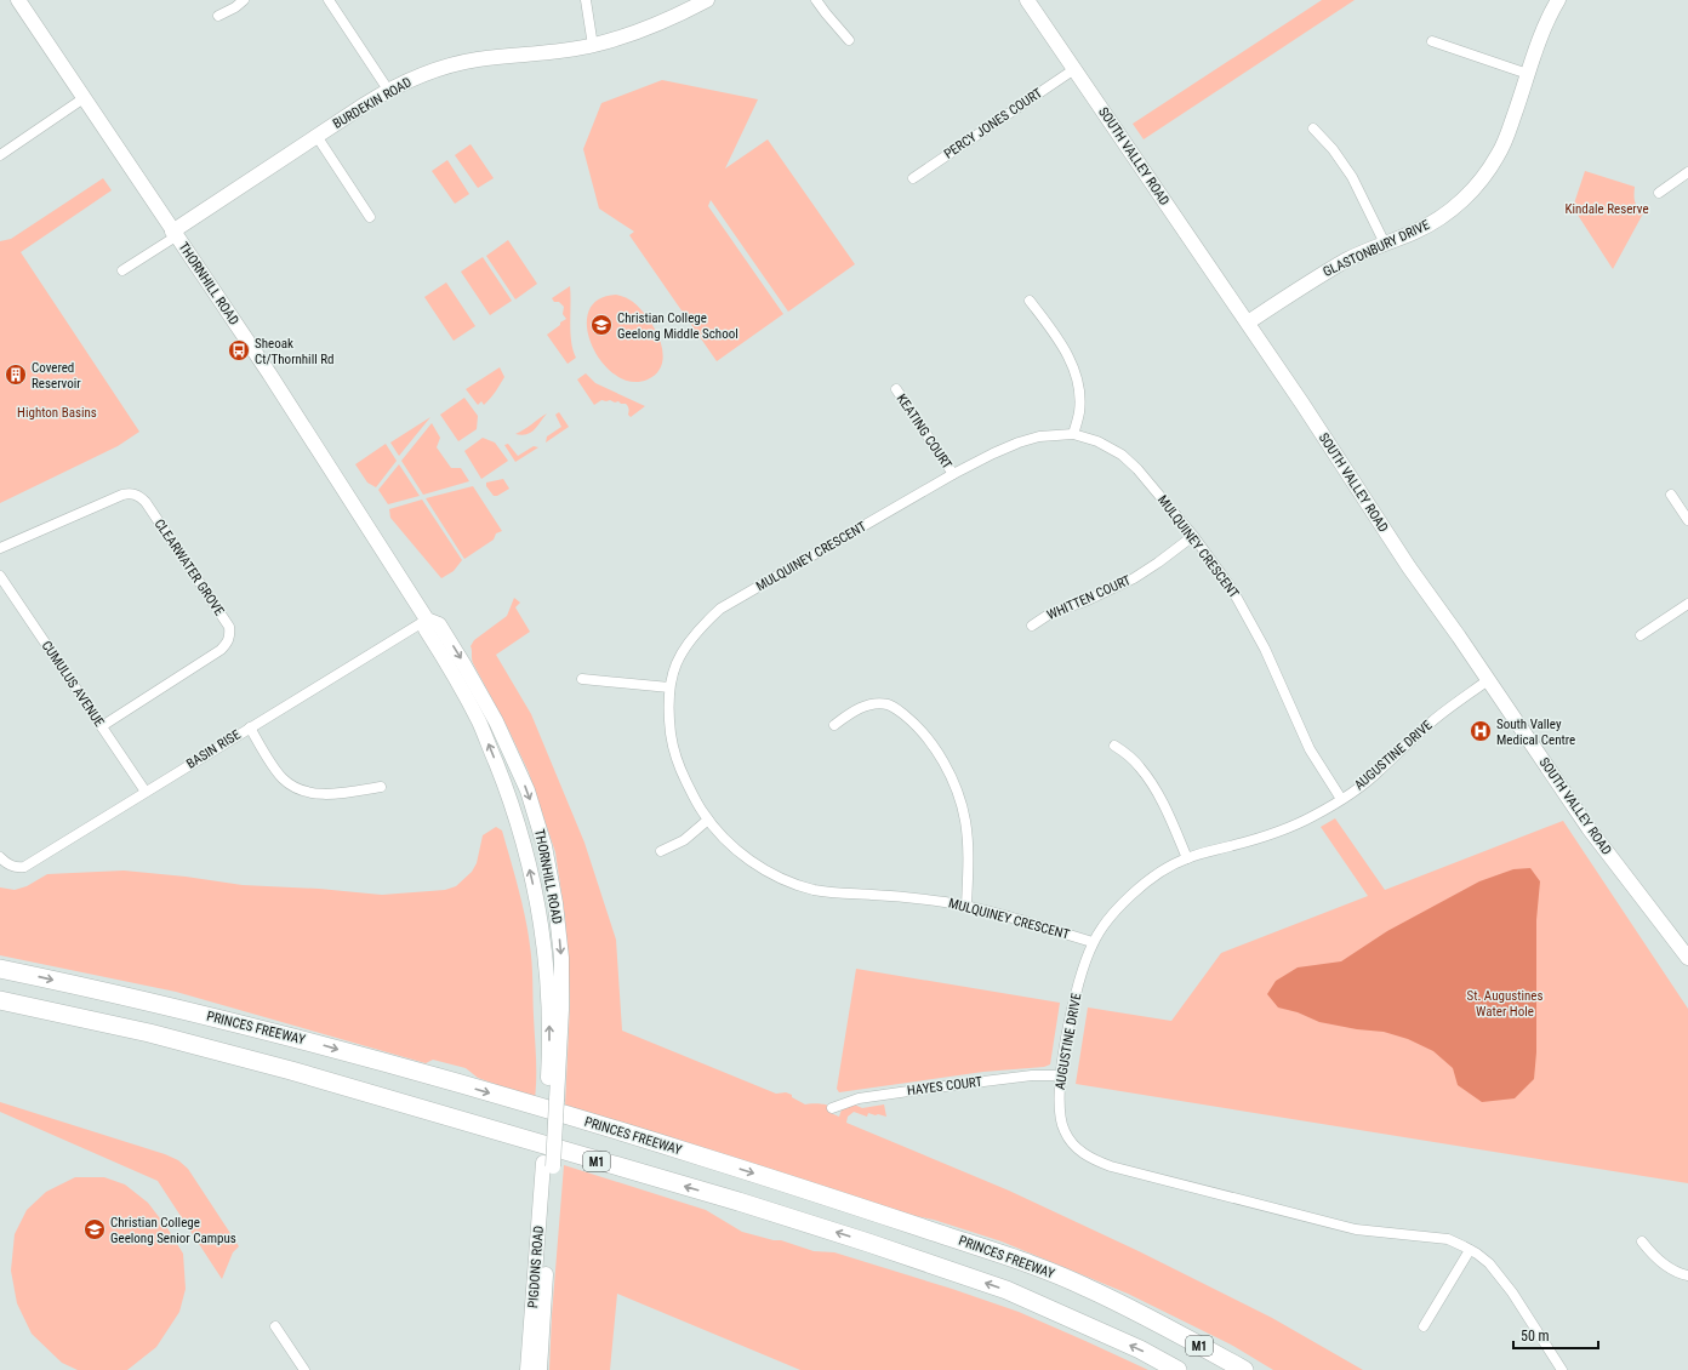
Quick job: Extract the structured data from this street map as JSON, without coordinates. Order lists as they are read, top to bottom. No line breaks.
{"streets":{"highway":["PRINCES FREEWAY","M1"],"street":["BURDEKIN ROAD","PERCY JONES COURT","SOUTH VALLEY ROAD","GLASTONBURY DRIVE","THORNHILL ROAD","KEATING COURT","MULQUINEY CRESCENT","CLEARWATER GROVE","WHITTEN COURT","CUMULUS AVENUE","BASIN RISE","AUGUSTINE DRIVE","HAYES COURT","PIGDONS ROAD"]},"crossings":[["BURDEKIN ROAD","THORNHILL ROAD"],["PERCY JONES COURT","SOUTH VALLEY ROAD"],["SOUTH VALLEY ROAD","GLASTONBURY DRIVE"],["SOUTH VALLEY ROAD","AUGUSTINE DRIVE"],["THORNHILL ROAD","BASIN RISE"],["THORNHILL ROAD","PIGDONS ROAD"],["KEATING COURT","MULQUINEY CRESCENT"],["MULQUINEY CRESCENT","WHITTEN COURT"],["MULQUINEY CRESCENT","AUGUSTINE DRIVE"],["CLEARWATER GROVE","CUMULUS AVENUE"],["CUMULUS AVENUE","BASIN RISE"],["AUGUSTINE DRIVE","HAYES COURT"]],"parks":["Kindale Reserve","Highton Basins","St. Augustines Water Hole"],"places":{"school or university":["Christian College Geelong Middle School","Christian College Geelong Senior Campus"],"bus stop":["Sheoak Ct/Thornhill Rd"],"building":["Covered Reservoir"],"hospital":["South Valley Medical Centre"]},"scale_bar":"50 m"}
